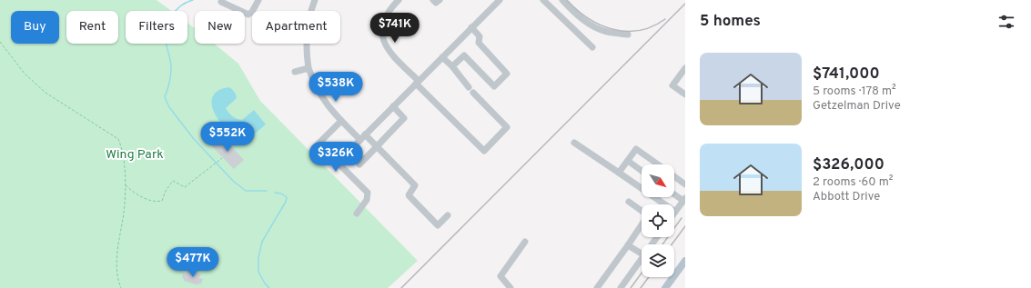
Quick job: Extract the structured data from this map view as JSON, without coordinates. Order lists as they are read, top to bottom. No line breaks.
{"parks":["Wing Park"],"north":"bottom right","page":{"heading":"5 homes","chip":["Buy","Rent","Filters","New","Apartment"],"price":["$741K","$538K","$552K","$326K","$477K"],"list":[{"name":"$741,000","note":"5 rooms · 178 m² · Getzelman Drive"},{"name":"$326,000","note":"2 rooms · 60 m² · Abbott Drive"}]}}
